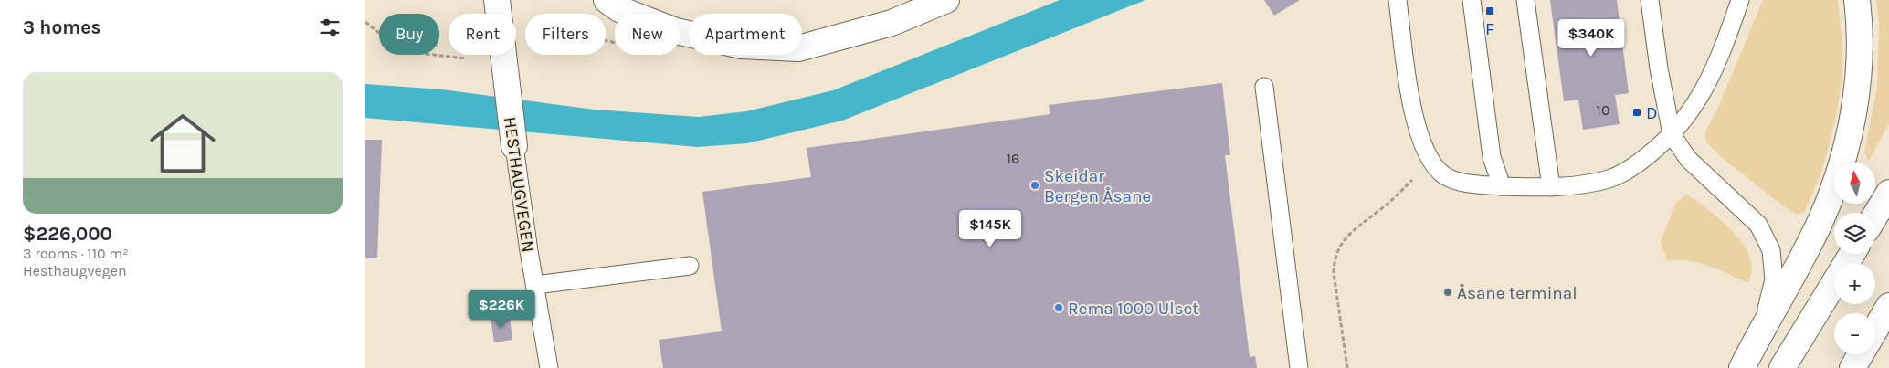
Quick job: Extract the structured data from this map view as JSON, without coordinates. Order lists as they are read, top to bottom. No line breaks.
{"streets":{"main road":["HESTHAUGVEGEN"]},"places":{"transit":["F","D"],"other":["Skeidar Bergen Åsane","Åsane terminal","Rema 1000 Ulset"]},"house_numbers":["10","16"],"north":"top","page":{"heading":"3 homes","chip":["Buy","Rent","Filters","New","Apartment"],"price":["$340K","$145K","$226K"],"list":[{"name":"$226,000","note":"3 rooms · 110 m² · Hesthaugvegen"}],"map_buttons":["+","−"]}}
